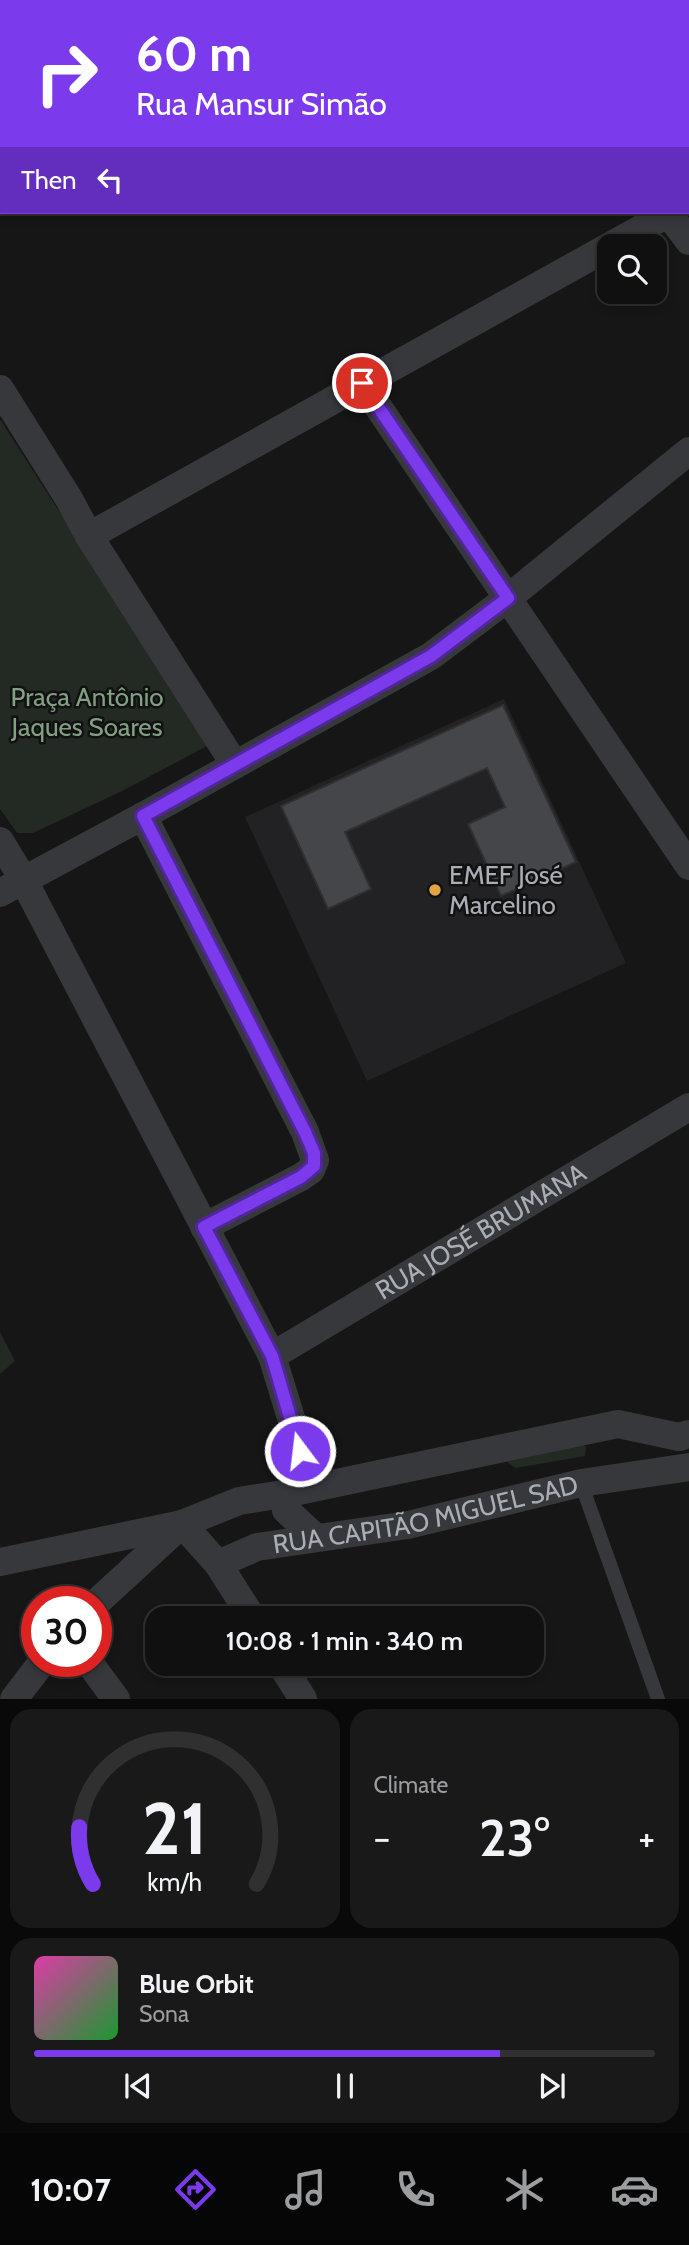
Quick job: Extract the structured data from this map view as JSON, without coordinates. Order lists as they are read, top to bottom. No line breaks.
{"streets":{"street":["RUA JOSÉ BRUMANA","RUA CAPITÃO MIGUEL SAD"]},"parks":["Praça Antônio Jaques Soares"],"places":["EMEF José Marcelino"],"page":{"turn":["60 m","Rua Mansur Simão"],"then":"Then","limit":"30","trip":"10:08 · 1 min · 340 m","tile":"Climate","heat":["−","23°","+"],"song":["Blue Orbit","Sona"],"tabs":"10:07","gauge":["21","km/h"]}}
